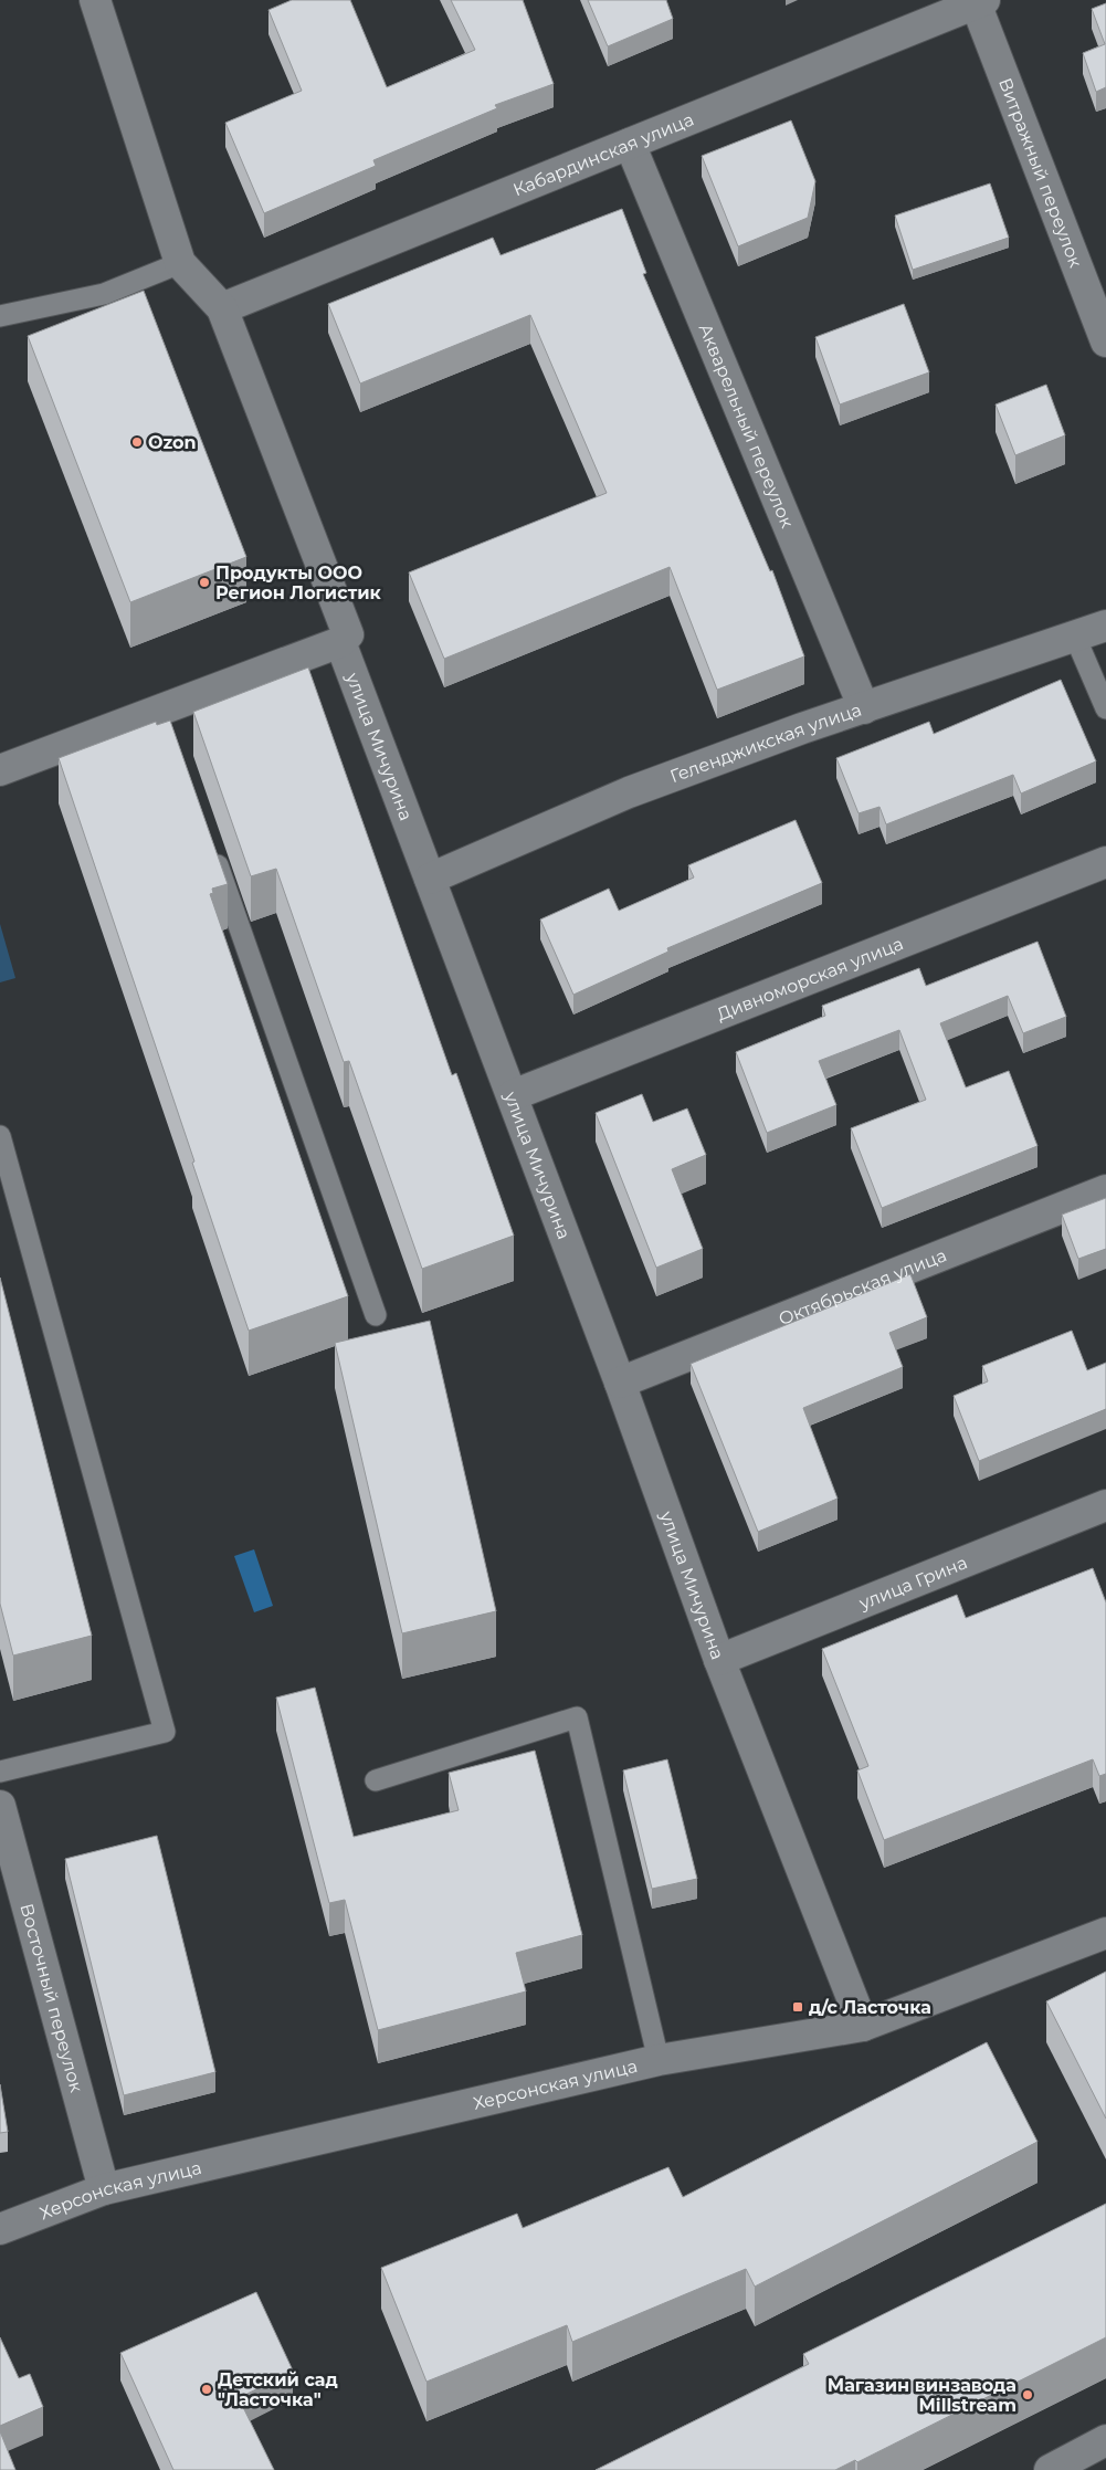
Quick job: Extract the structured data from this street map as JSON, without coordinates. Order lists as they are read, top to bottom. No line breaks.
{"streets":{"street":["Кабардинская улица","Витражный переулок","Акварельный переулок","Геленджикская улица","улица Мичурина","Дивноморская улица","Октябрьская улица","улица Грина","Восточный переулок","Херсонская улица"]},"crossings":[["Кабардинская улица","Витражный переулок"],["Кабардинская улица","Акварельный переулок"],["Кабардинская улица","улица Мичурина"],["Акварельный переулок","Геленджикская улица"],["Геленджикская улица","улица Мичурина"],["улица Мичурина","Дивноморская улица"],["улица Мичурина","Октябрьская улица"],["улица Мичурина","улица Грина"],["улица Мичурина","Херсонская улица"],["Восточный переулок","Херсонская улица"]],"places":{"other":["Ozon","Продукты ООО Регион Логистик","Детский сад \"Ласточка\"","Магазин винзавода Millstream"],"transit":["д/с Ласточка"]}}
